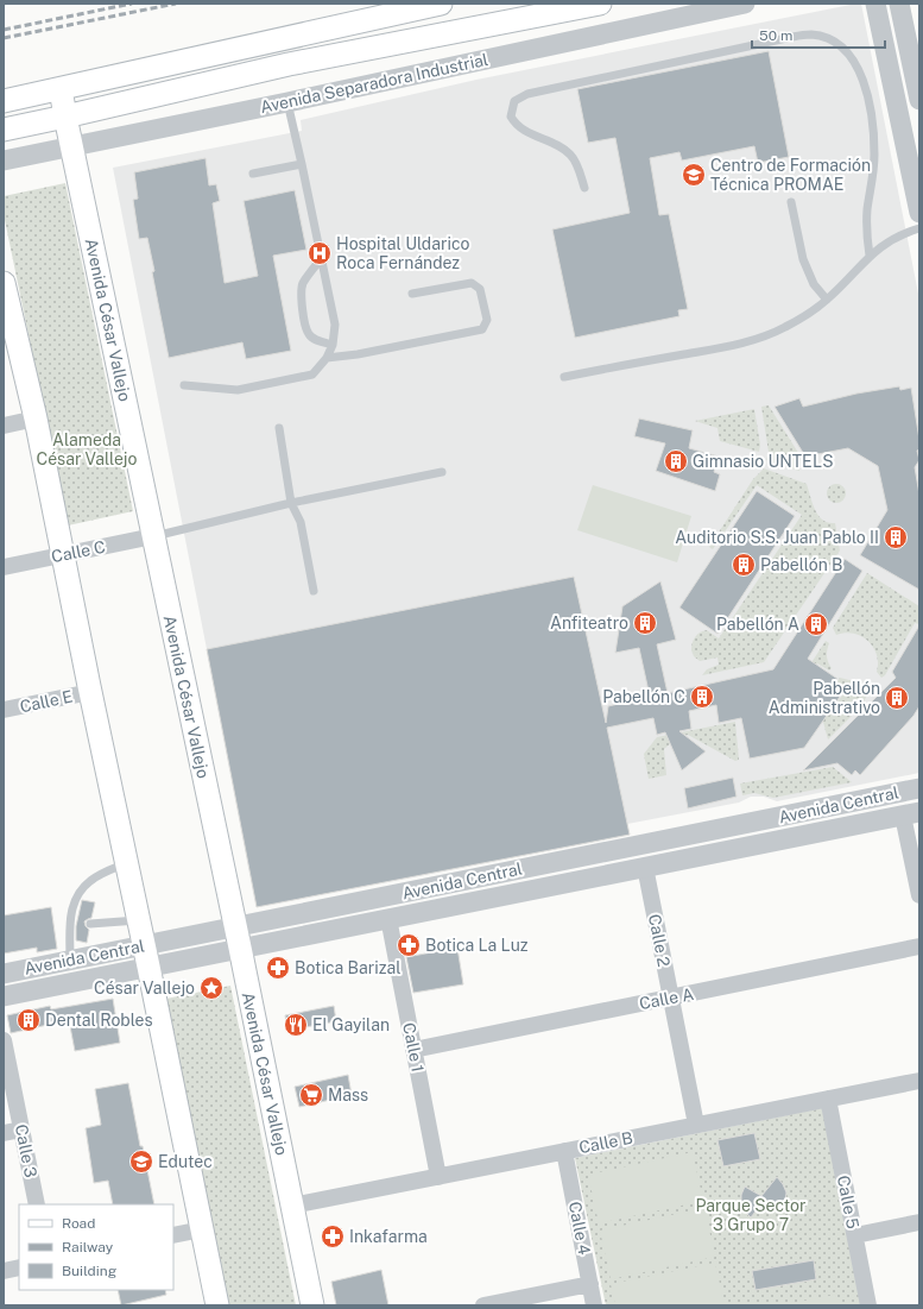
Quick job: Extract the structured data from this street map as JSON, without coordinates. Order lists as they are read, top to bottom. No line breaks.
{"streets":{"main road":["Avenida Separadora Industrial","Avenida César Vallejo"],"street":["Calle C","Calle E","Avenida Central","Calle 2","Calle A","Calle 1","Calle B","Calle 3","Calle 5","Calle 4"]},"crossings":[["Avenida Separadora Industrial","Avenida César Vallejo"],["Avenida César Vallejo","Calle C"],["Avenida César Vallejo","Avenida Central"],["Avenida César Vallejo","Calle B"],["Avenida Central","Calle 2"],["Avenida Central","Calle 1"],["Calle 2","Calle A"],["Calle 2","Calle B"],["Calle A","Calle 1"],["Calle 1","Calle B"],["Calle B","Calle 5"],["Calle B","Calle 4"]],"parks":["Alameda César Vallejo","Parque Sector 3 Grupo 7"],"places":{"school or university":["Centro de Formación Técnica PROMAE","Edutec"],"hospital":["Hospital Uldarico Roca Fernández"],"building":["Gimnasio UNTELS","Auditorio S.S. Juan Pablo II","Pabellón B","Anfiteatro","Pabellón A","Pabellón C","Pabellón Administrativo","Dental Robles"],"pharmacy":["Botica La Luz","Botica Barizal","Inkafarma"],"place":["César Vallejo"],"restaurant":["El Gayilan"],"supermarket":["Mass"]},"legend":["Road","Railway","Building"],"scale_bar":"50 m"}
